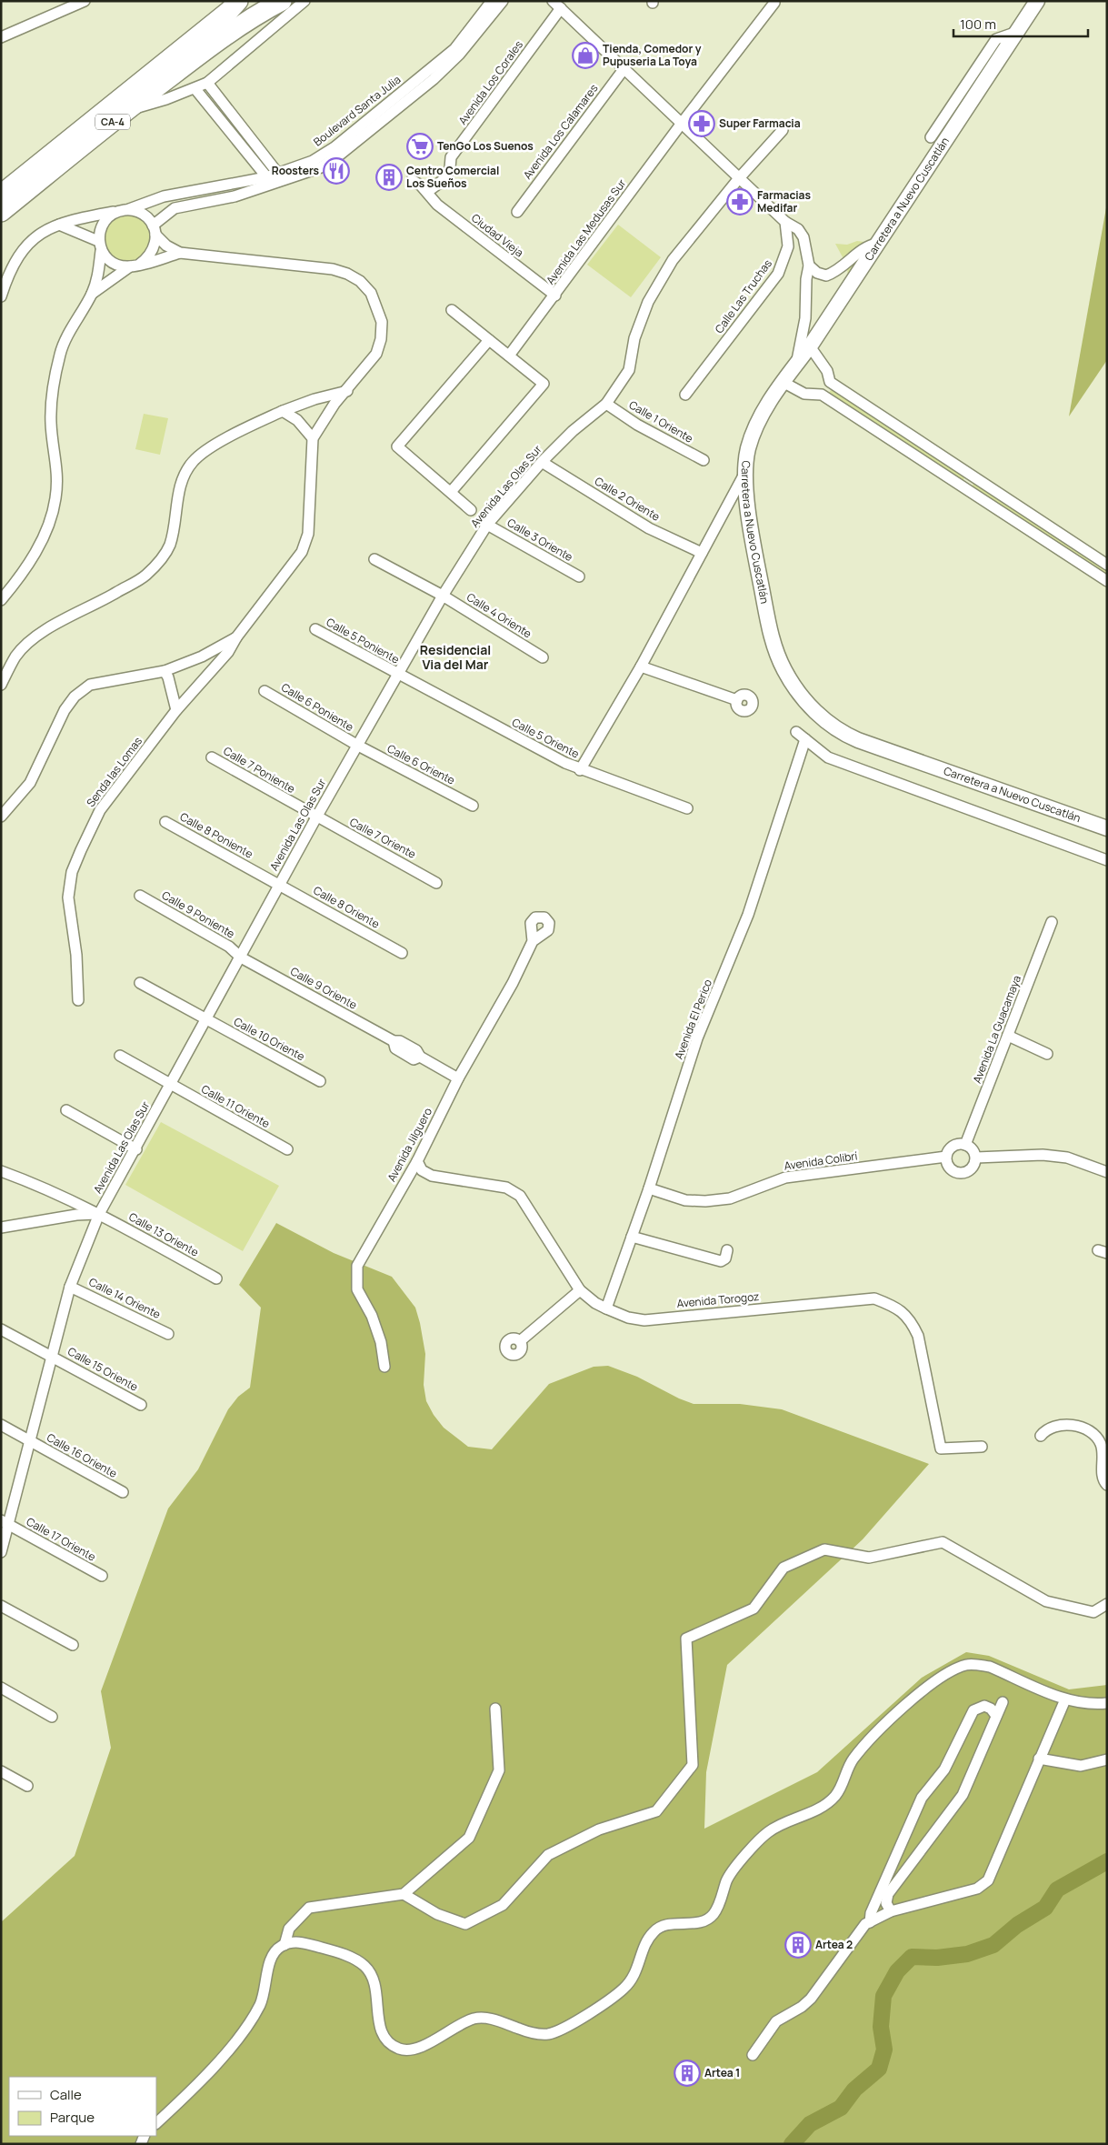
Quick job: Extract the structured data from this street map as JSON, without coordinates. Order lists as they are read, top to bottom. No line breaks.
{"streets":{"highway":["CA-4"],"street":["Avenida Los Corales","Boulevard Santa Julia","Avenida Los Calamares","Carretera a Nuevo Cuscatlán","Avenida Las Medusas Sur","Ciudad Vieja","Calle Las Truchas","Calle 1 Oriente","Avenida Las Olas Sur","Calle 2 Oriente","Calle 3 Oriente","Calle 4 Oriente","Calle 5 Poniente","Calle 6 Poniente","Calle 5 Oriente","Calle 6 Oriente","Calle 7 Poniente","Senda las Lomas","Calle 8 Poniente","Calle 7 Oriente","Calle 8 Oriente","Calle 9 Poniente","Calle 9 Oriente","Avenida El Perico","Avenida La Guacamaya","Calle 10 Oriente","Calle 11 Oriente","Avenida Jilguero","Avenida Colibrí","Calle 13 Oriente","Calle 14 Oriente","Avenida Torogoz","Calle 15 Oriente","Calle 16 Oriente","Calle 17 Oriente"]},"crossings":[["Avenida Los Corales","Ciudad Vieja"],["Avenida Las Medusas Sur","Ciudad Vieja"],["Calle 1 Oriente","Avenida Las Olas Sur"],["Avenida Las Olas Sur","Calle 2 Oriente"],["Avenida Las Olas Sur","Calle 3 Oriente"],["Avenida Las Olas Sur","Calle 4 Oriente"],["Avenida Las Olas Sur","Calle 5 Poniente"],["Avenida Las Olas Sur","Calle 6 Poniente"],["Avenida Las Olas Sur","Calle 5 Oriente"],["Avenida Las Olas Sur","Calle 6 Oriente"],["Avenida Las Olas Sur","Calle 7 Poniente"],["Avenida Las Olas Sur","Calle 8 Poniente"],["Avenida Las Olas Sur","Calle 7 Oriente"],["Avenida Las Olas Sur","Calle 8 Oriente"],["Avenida Las Olas Sur","Calle 9 Poniente"],["Avenida Las Olas Sur","Calle 9 Oriente"],["Avenida Las Olas Sur","Calle 10 Oriente"],["Avenida Las Olas Sur","Calle 11 Oriente"],["Avenida Las Olas Sur","Calle 13 Oriente"],["Avenida Las Olas Sur","Calle 14 Oriente"],["Avenida Las Olas Sur","Calle 15 Oriente"],["Avenida Las Olas Sur","Calle 16 Oriente"],["Avenida Las Olas Sur","Calle 17 Oriente"],["Calle 5 Poniente","Calle 5 Oriente"],["Calle 6 Poniente","Calle 6 Oriente"],["Calle 7 Poniente","Calle 7 Oriente"],["Calle 8 Poniente","Calle 8 Oriente"],["Calle 9 Poniente","Calle 9 Oriente"],["Calle 9 Oriente","Avenida Jilguero"],["Avenida El Perico","Avenida Colibrí"],["Avenida El Perico","Avenida Torogoz"],["Avenida La Guacamaya","Avenida Colibrí"],["Avenida Jilguero","Avenida Torogoz"]],"districts":["Residencial Via del Mar"],"places":{"shop":["Tienda, Comedor y Pupuseria La Toya"],"pharmacy":["Super Farmacia","Farmacias Medifar"],"supermarket":["TenGo Los Suenos"],"restaurant":["Roosters"],"building":["Centro Comercial Los Sueños","Artea 2","Artea 1"]},"legend":["Calle","Parque"],"scale_bar":"100 m"}
